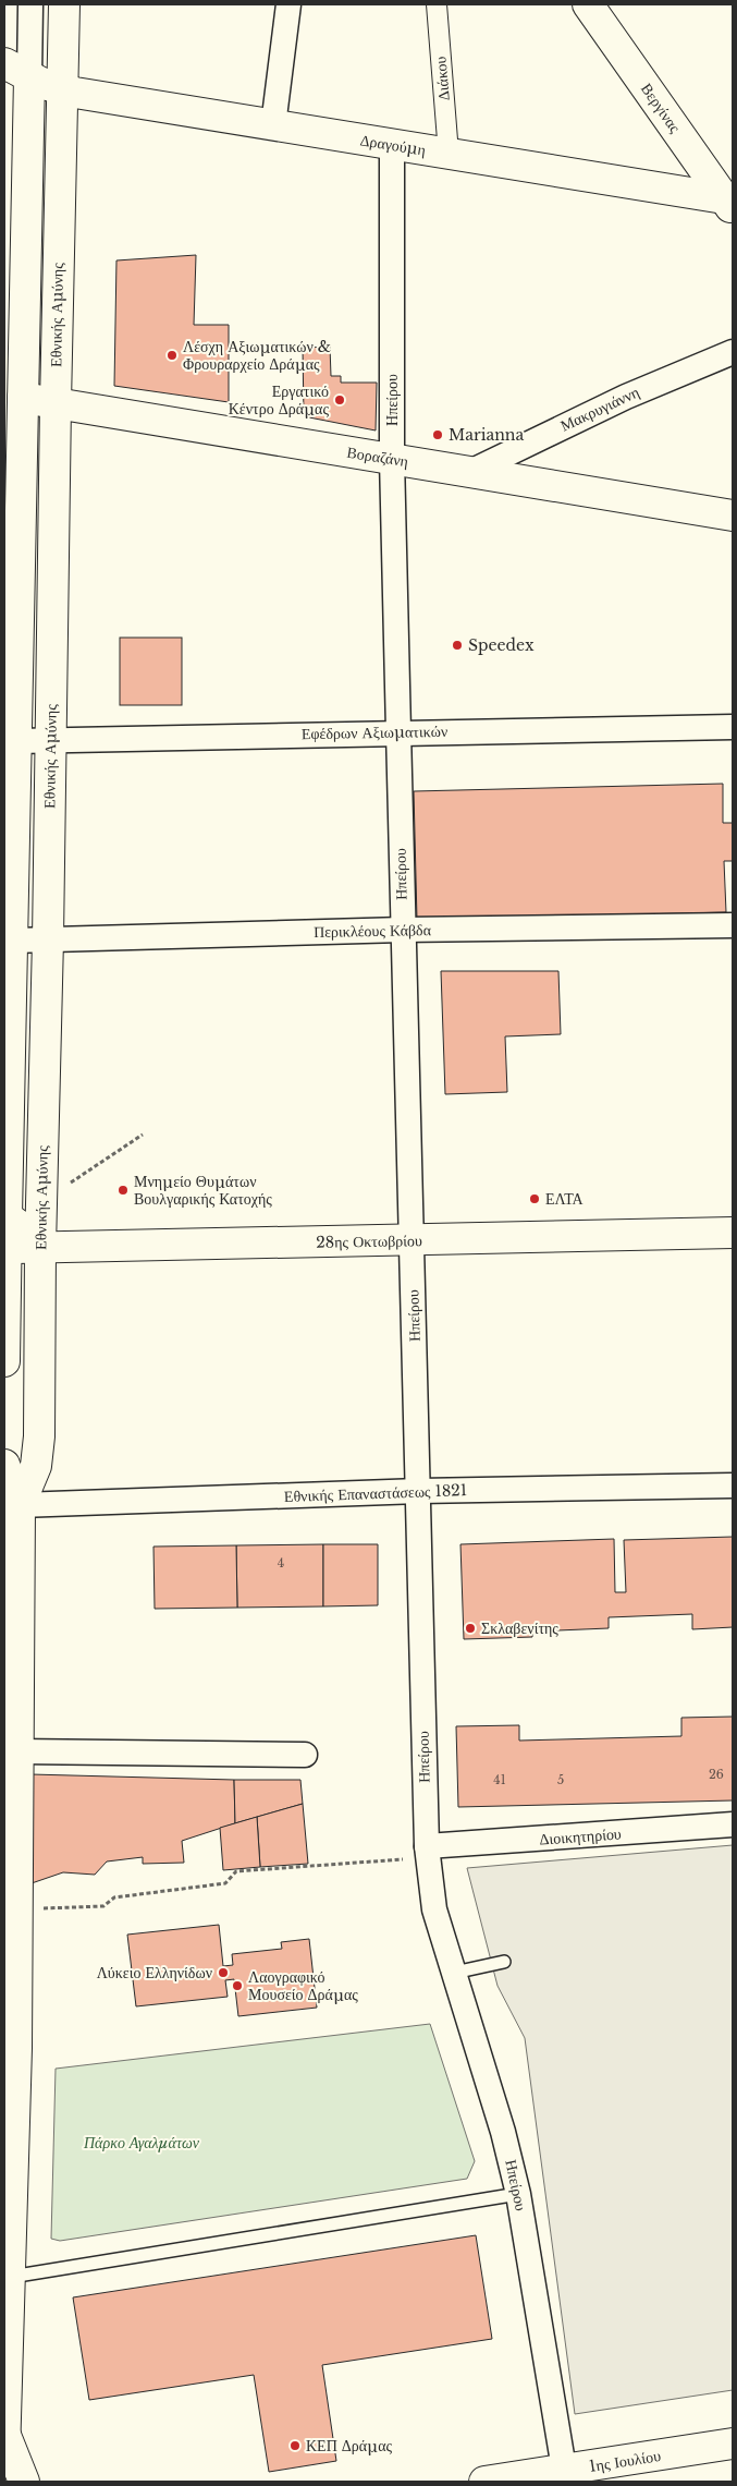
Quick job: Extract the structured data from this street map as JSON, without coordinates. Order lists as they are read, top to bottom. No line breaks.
{"streets":{"main road":["Βεργίνας","Δραγούμη","Εθνικής Αμύνης","Βοραζάνη","28ης Οκτωβρίου","1ης Ιουλίου"],"street":["Διάκου","Ηπείρου","Μακρυγιάννη","Εφέδρων Αξιωματικών","Περικλέους Κάβδα","Εθνικής Επαναστάσεως 1821","Διοικητηρίου"]},"crossings":[["Διάκου","Δραγούμη"],["Βεργίνας","Δραγούμη"],["Δραγούμη","Εθνικής Αμύνης"],["Δραγούμη","Ηπείρου"],["Εθνικής Αμύνης","Βοραζάνη"],["Εθνικής Αμύνης","Εφέδρων Αξιωματικών"],["Εθνικής Αμύνης","Περικλέους Κάβδα"],["Εθνικής Αμύνης","28ης Οκτωβρίου"],["Εθνικής Αμύνης","Εθνικής Επαναστάσεως 1821"],["Ηπείρου","Βοραζάνη"],["Ηπείρου","Εφέδρων Αξιωματικών"],["Ηπείρου","Περικλέους Κάβδα"],["Ηπείρου","28ης Οκτωβρίου"],["Ηπείρου","Εθνικής Επαναστάσεως 1821"],["Ηπείρου","Διοικητηρίου"],["Ηπείρου","1ης Ιουλίου"],["Μακρυγιάννη","Βοραζάνη"]],"parks":["Πάρκο Αγαλμάτων"],"places":["Λέσχη Αξιωματικών & Φρουραρχείο Δράμας","Εργατικό Κέντρο Δράμας","Marianna","Speedex","Μνημείο Θυμάτων Βουλγαρικής Κατοχής","ΕΛΤΑ","Σκλαβενίτης","Λύκειο Ελληνίδων","Λαογραφικό Μουσείο Δράμας","ΚΕΠ Δράμας"],"house_numbers":["4","26","41","5"]}
